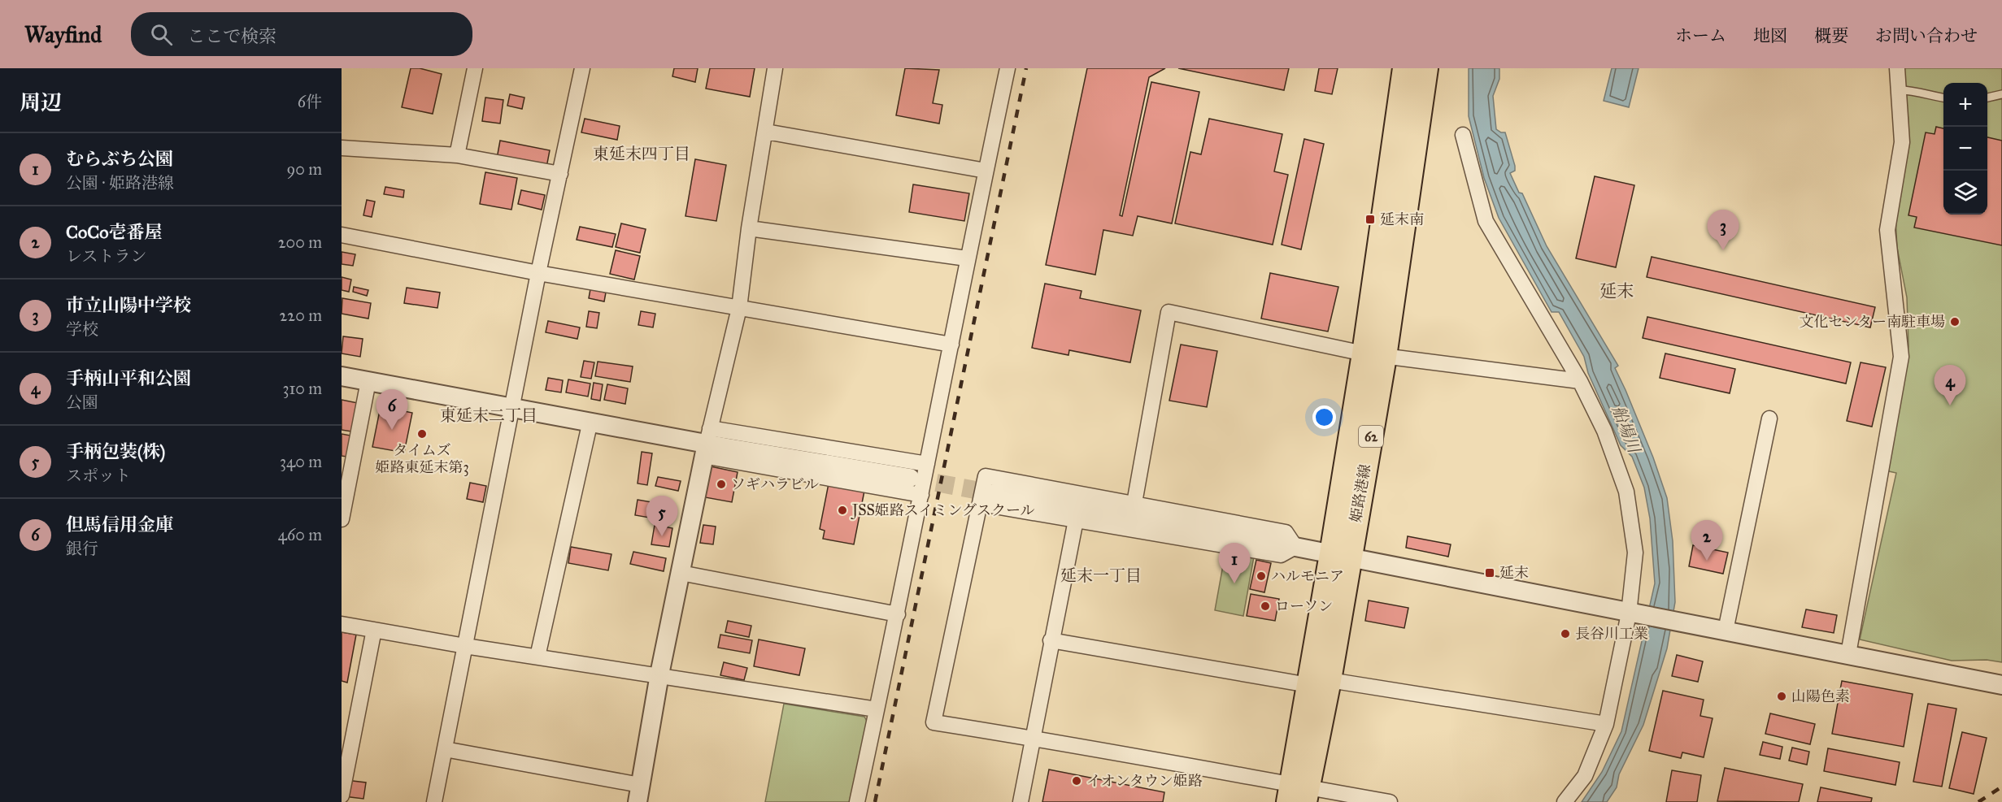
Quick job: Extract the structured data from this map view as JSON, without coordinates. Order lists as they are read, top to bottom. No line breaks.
{"streets":{"main road":["62","姫路港線"]},"districts":["東延末四丁目","延末","東延末二丁目","延末一丁目"],"water":["船場川"],"places":{"transit":["延末南","延末"],"other":["文化センター南駐車場","タイムズ 姫路東延末第3","ソギハラビル","JSS姫路スイミングスクール","ハルモニア","ローソン","長谷川工業","山陽色素","イオンタウン姫路"]},"page":{"header":"Wayfind","search":"ここで検索","nav":["ホーム","地図","概要","お問い合わせ"],"heading":["周辺","6件"],"map_buttons":["+","−"],"list":[{"mark":"1","name":"むらぶち公園","note":"公園 · 姫路港線","value":"90 m"},{"mark":"2","name":"CoCo壱番屋","note":"レストラン","value":"200 m"},{"mark":"3","name":"市立山陽中学校","note":"学校","value":"220 m"},{"mark":"4","name":"手柄山平和公園","note":"公園","value":"310 m"},{"mark":"5","name":"手柄包装(株)","note":"スポット","value":"340 m"},{"mark":"6","name":"但馬信用金庫","note":"銀行","value":"460 m"}],"pins":["3","4","6","5","2","1"]}}
